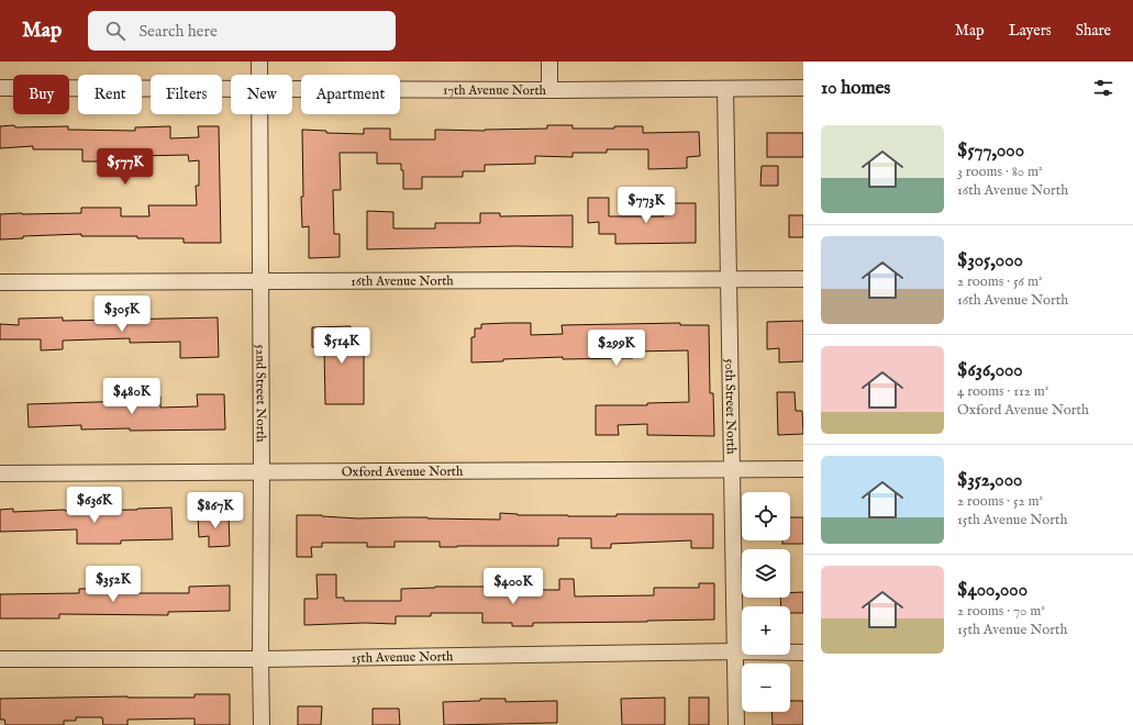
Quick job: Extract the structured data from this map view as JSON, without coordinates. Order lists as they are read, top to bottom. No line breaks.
{"streets":{"street":["17th Avenue North","16th Avenue North","52nd Street North","50th Street North","Oxford Avenue North","15th Avenue North"]},"crossings":[["17th Avenue North","50th Street North"],["16th Avenue North","52nd Street North"],["16th Avenue North","50th Street North"],["52nd Street North","Oxford Avenue North"],["52nd Street North","15th Avenue North"],["50th Street North","Oxford Avenue North"],["50th Street North","15th Avenue North"]],"page":{"header":"Map","search":"Search here","nav":["Map","Layers","Share"],"heading":"10 homes","chip":["Buy","Rent","Filters","New","Apartment"],"list":[{"name":"$577,000","note":"3 rooms · 80 m² · 16th Avenue North"},{"name":"$305,000","note":"2 rooms · 56 m² · 16th Avenue North"},{"name":"$636,000","note":"4 rooms · 112 m² · Oxford Avenue North"},{"name":"$352,000","note":"2 rooms · 52 m² · 15th Avenue North"},{"name":"$400,000","note":"2 rooms · 70 m² · 15th Avenue North"}],"price":["$577K","$773K","$305K","$514K","$299K","$480K","$636K","$867K","$352K","$400K"],"map_buttons":["+","−"]}}
